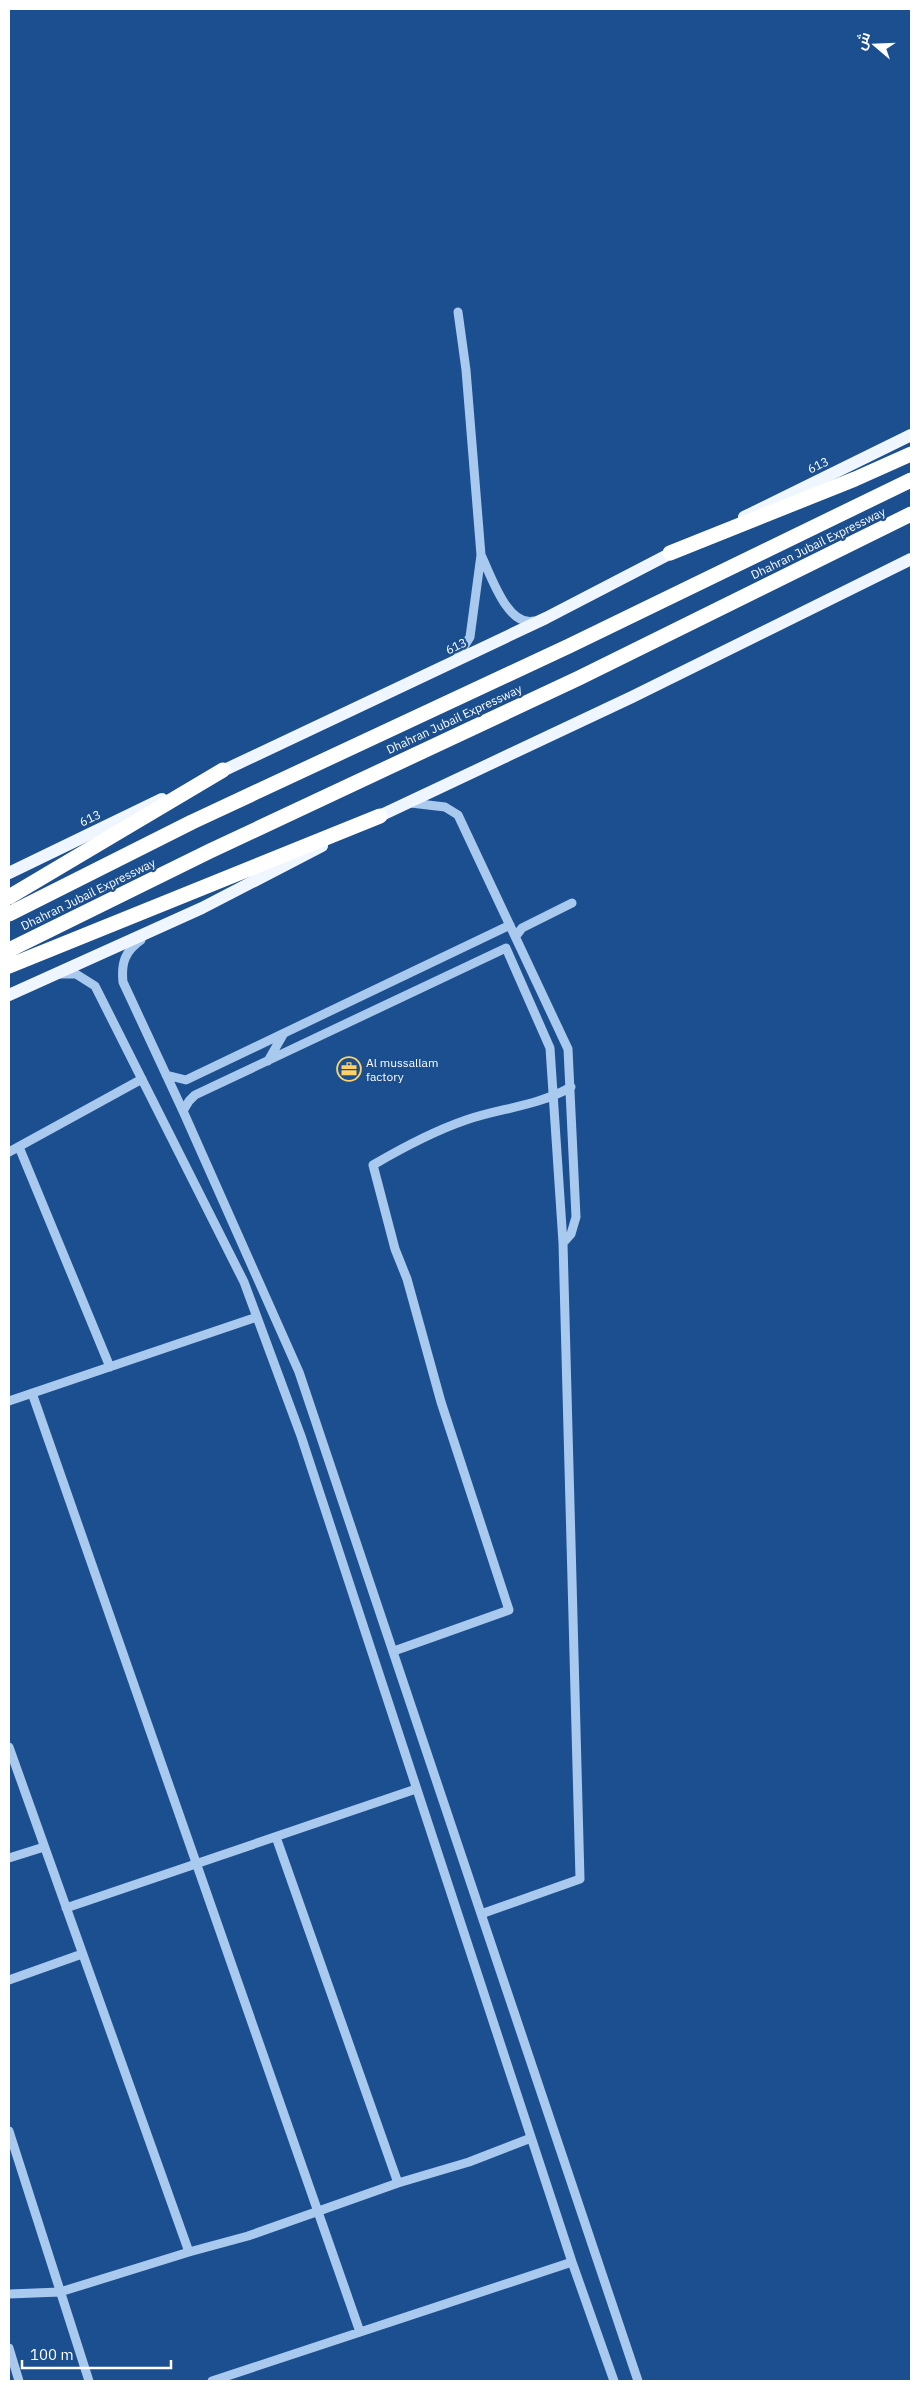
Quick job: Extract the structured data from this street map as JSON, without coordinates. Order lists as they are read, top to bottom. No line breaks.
{"streets":{"highway":["Dhahran Jubail Expressway"],"main road":["613"]},"places":{"office":["Al mussallam factory"]},"scale_bar":"100 m","north":"left"}
